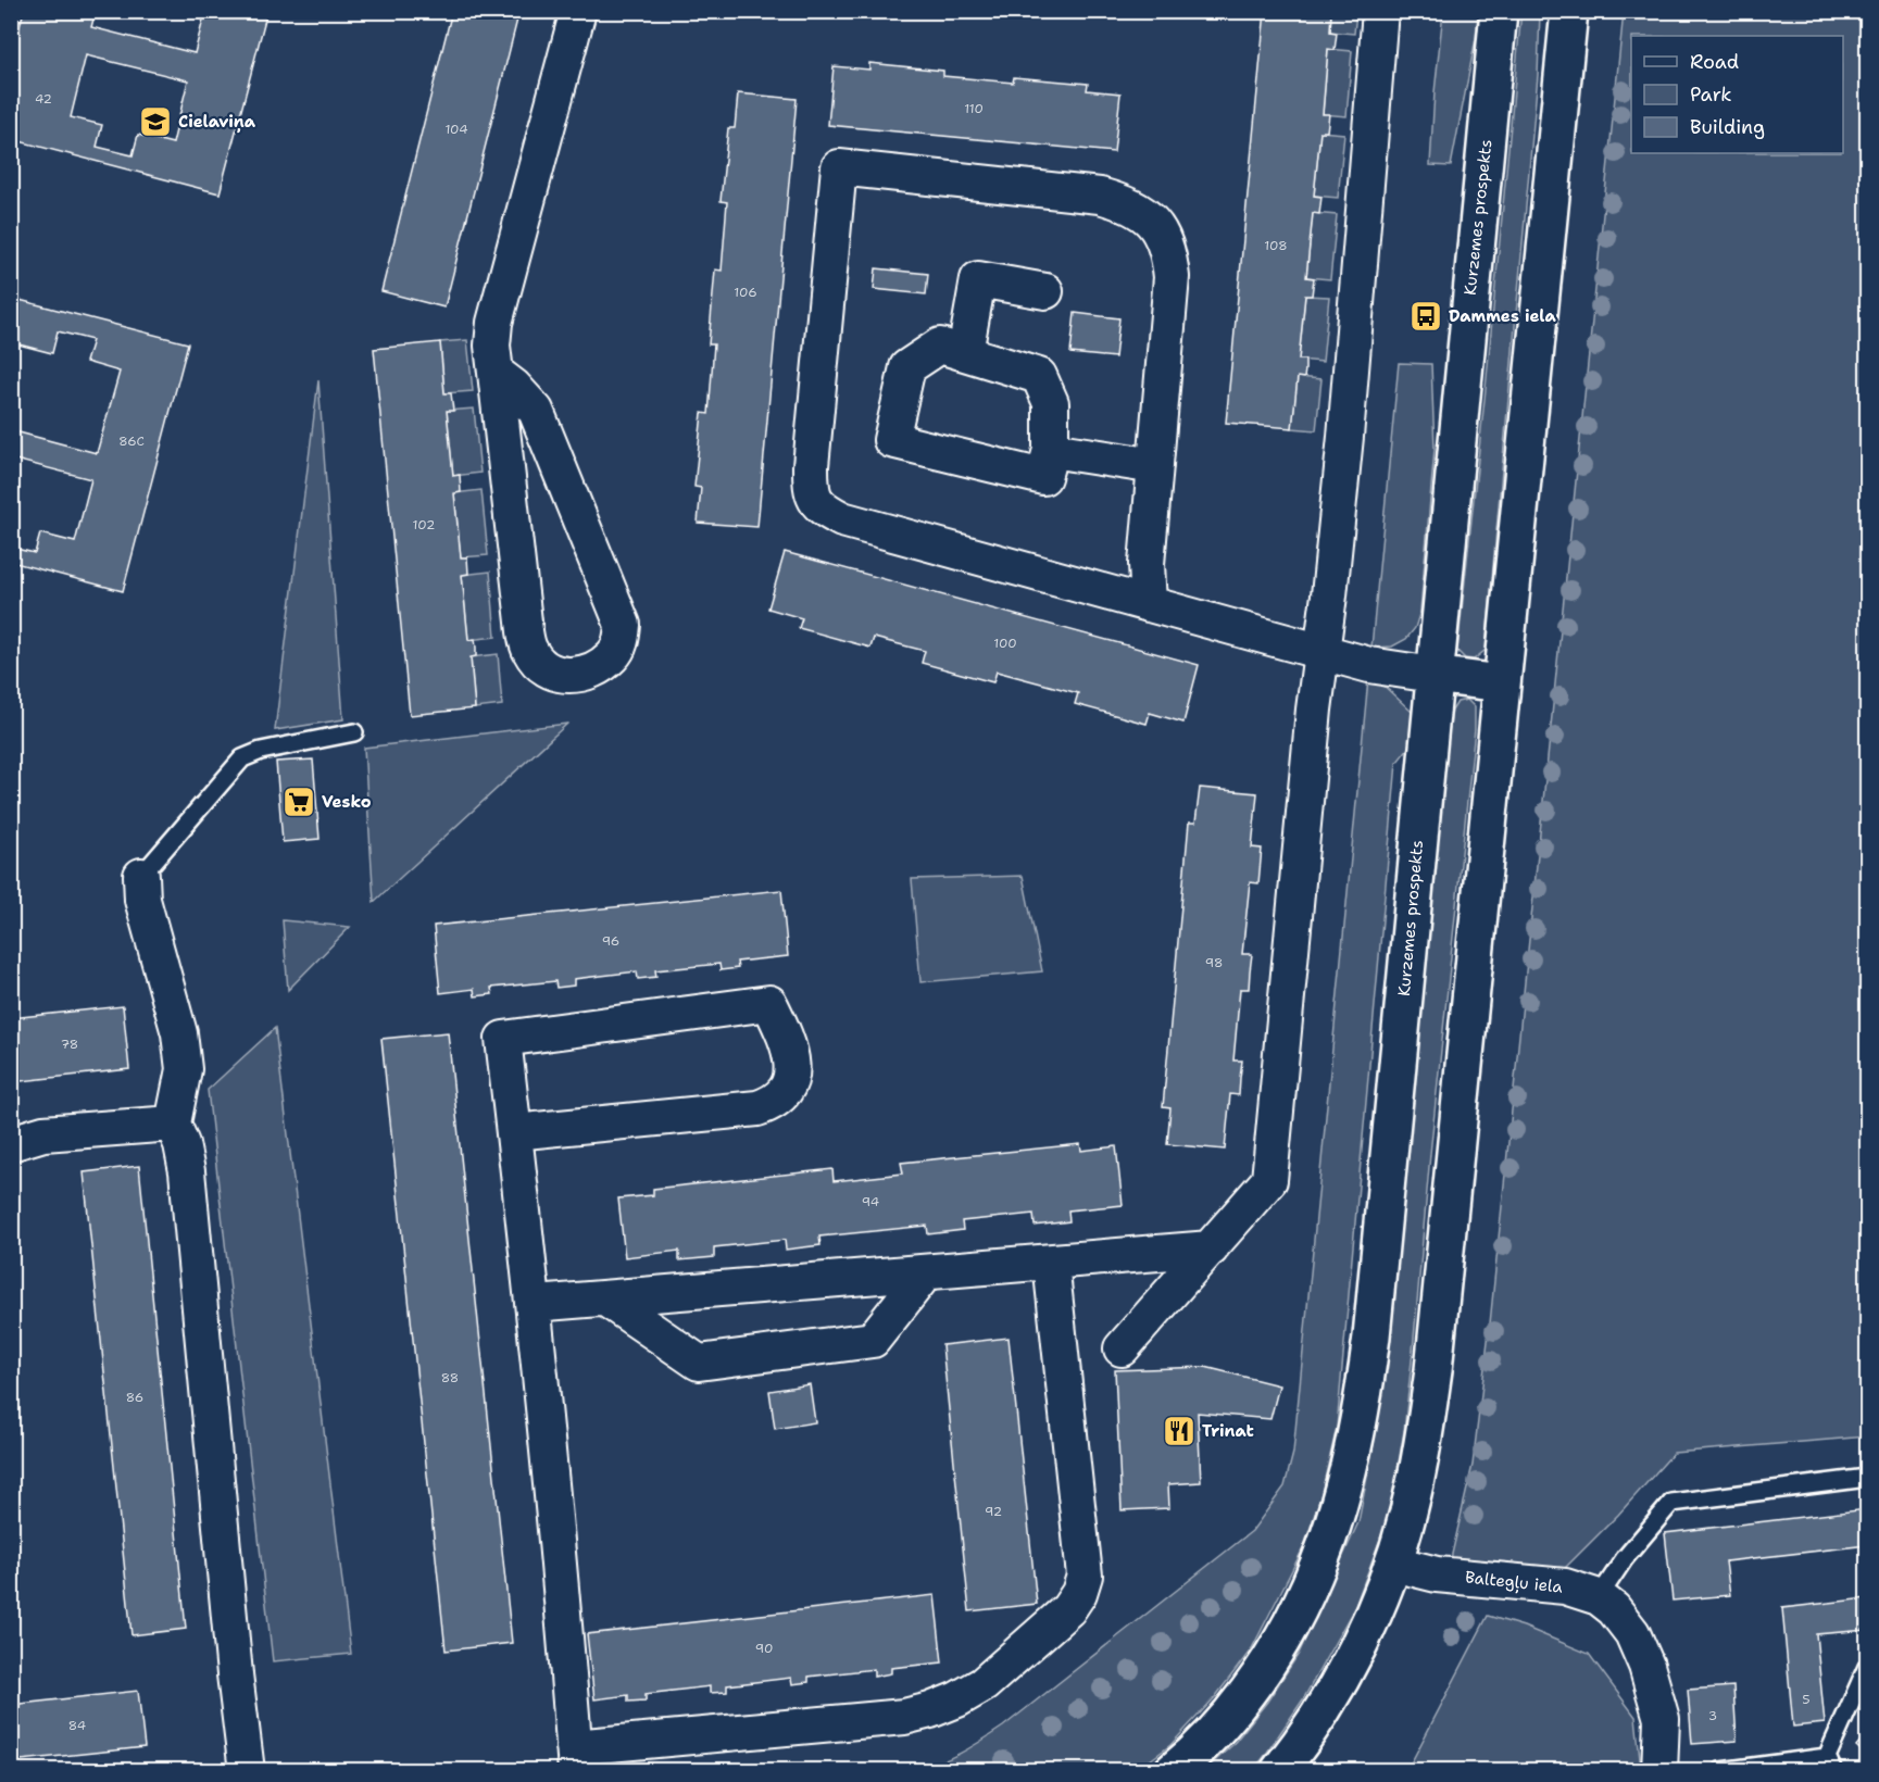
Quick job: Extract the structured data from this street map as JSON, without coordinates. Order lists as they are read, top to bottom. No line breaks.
{"streets":{"main road":["Kurzemes prospekts"],"street":["Baltegļu iela"]},"places":{"school or university":["Cielaviņa"],"bus stop":["Dammes iela"],"supermarket":["Vesko"],"restaurant":["Trinat"]},"house_numbers":["42","110","104","108","106","86C","102","100","96","98","78","94","88","86","92","90","5","3","84"],"legend":["Road","Park","Building"]}
